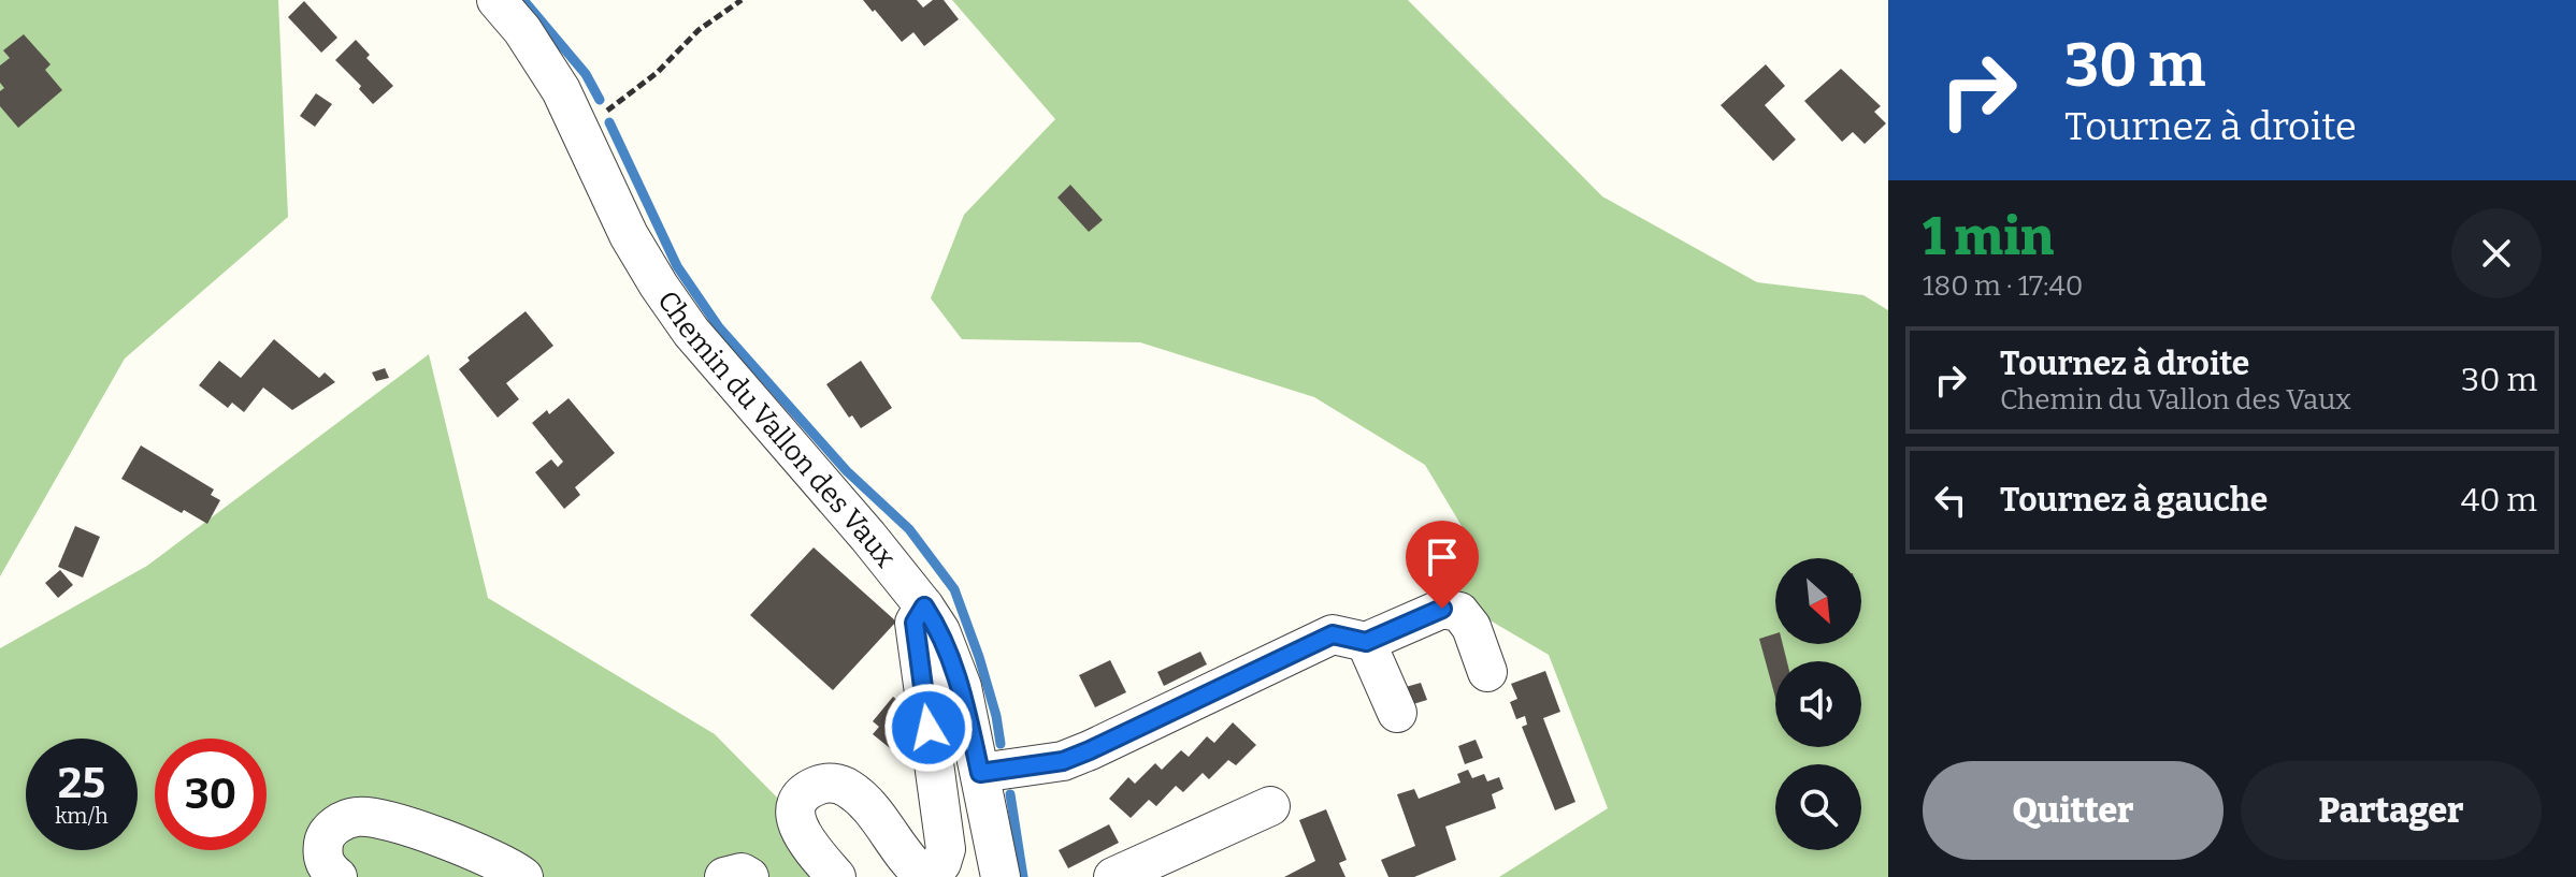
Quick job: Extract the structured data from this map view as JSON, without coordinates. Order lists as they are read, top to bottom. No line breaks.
{"streets":{"street":["Chemin du Vallon des Vaux"]},"north":"bottom right","page":{"turn":["30 m","Tournez à droite"],"heading":["1 min","180 m · 17:40"],"list":[{"name":"Tournez à droite","note":"Chemin du Vallon des Vaux","value":"30 m"},{"name":"Tournez à gauche","value":"40 m"}],"speed":"25 km/h","limit":"30","buttons":["Quitter","Partager"]}}
